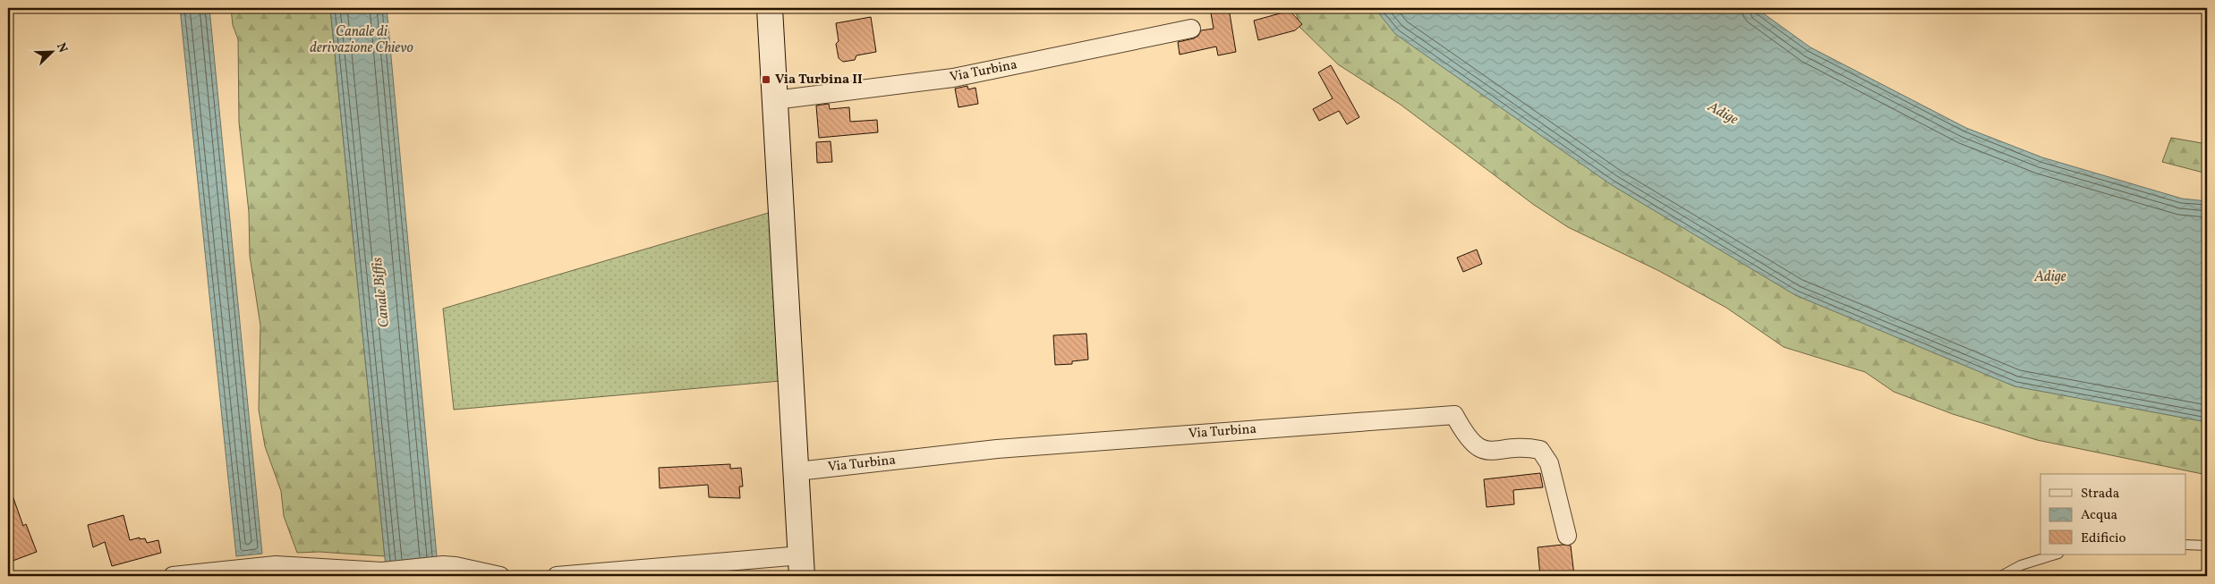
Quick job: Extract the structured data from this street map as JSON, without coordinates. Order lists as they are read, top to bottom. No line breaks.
{"streets":{"street":["Via Turbina"]},"water":["Canale di derivazione Chievo","Adige","Canale Biffis"],"places":{"transit":["Via Turbina II"]},"legend":["Strada","Acqua","Edificio"],"north":"top right"}
